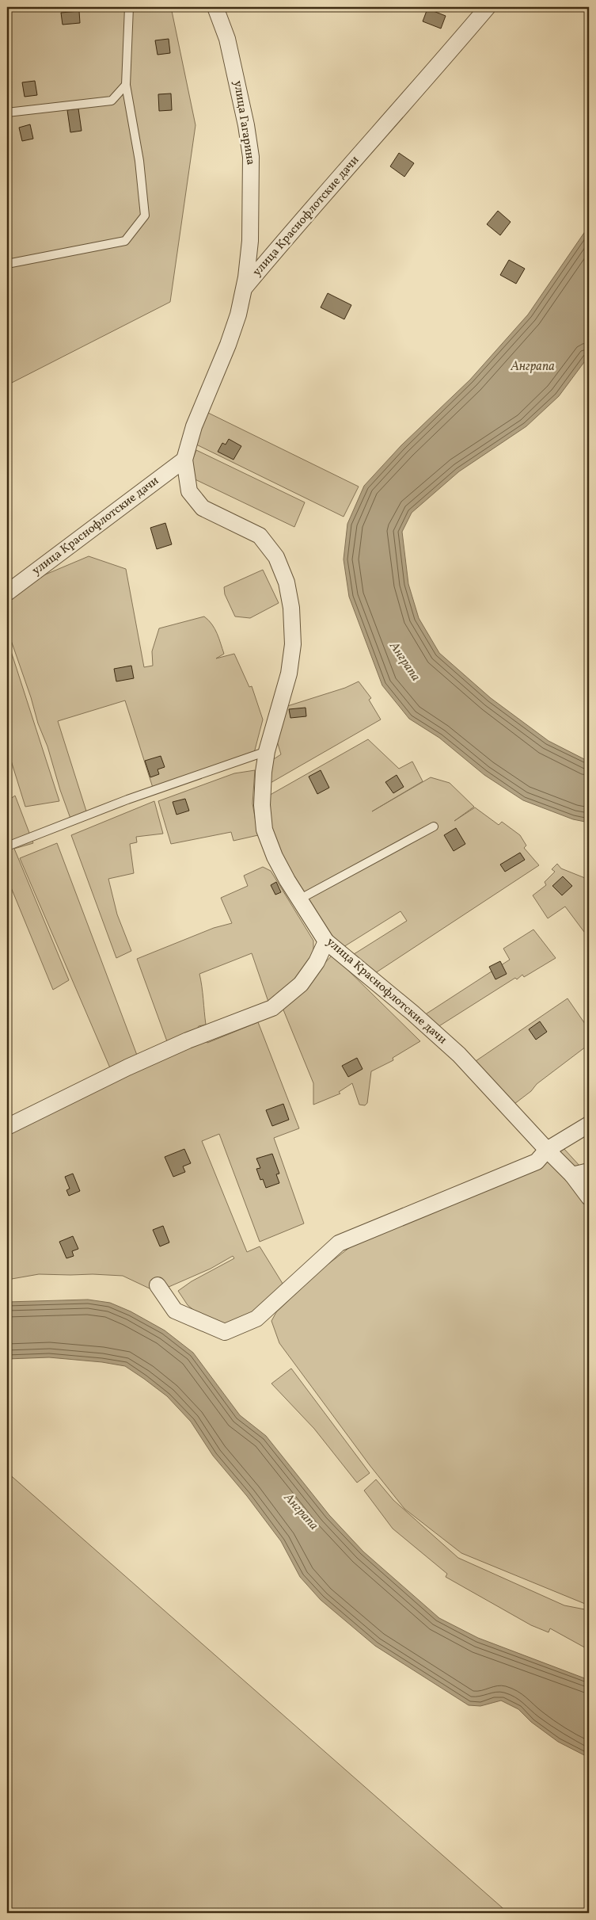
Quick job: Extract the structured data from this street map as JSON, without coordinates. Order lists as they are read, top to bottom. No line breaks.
{"streets":{"street":["улица Гагарина","улица Краснофлотские дачи"]},"crossings":[["улица Гагарина","улица Краснофлотские дачи"]],"water":["Анграпа"]}
